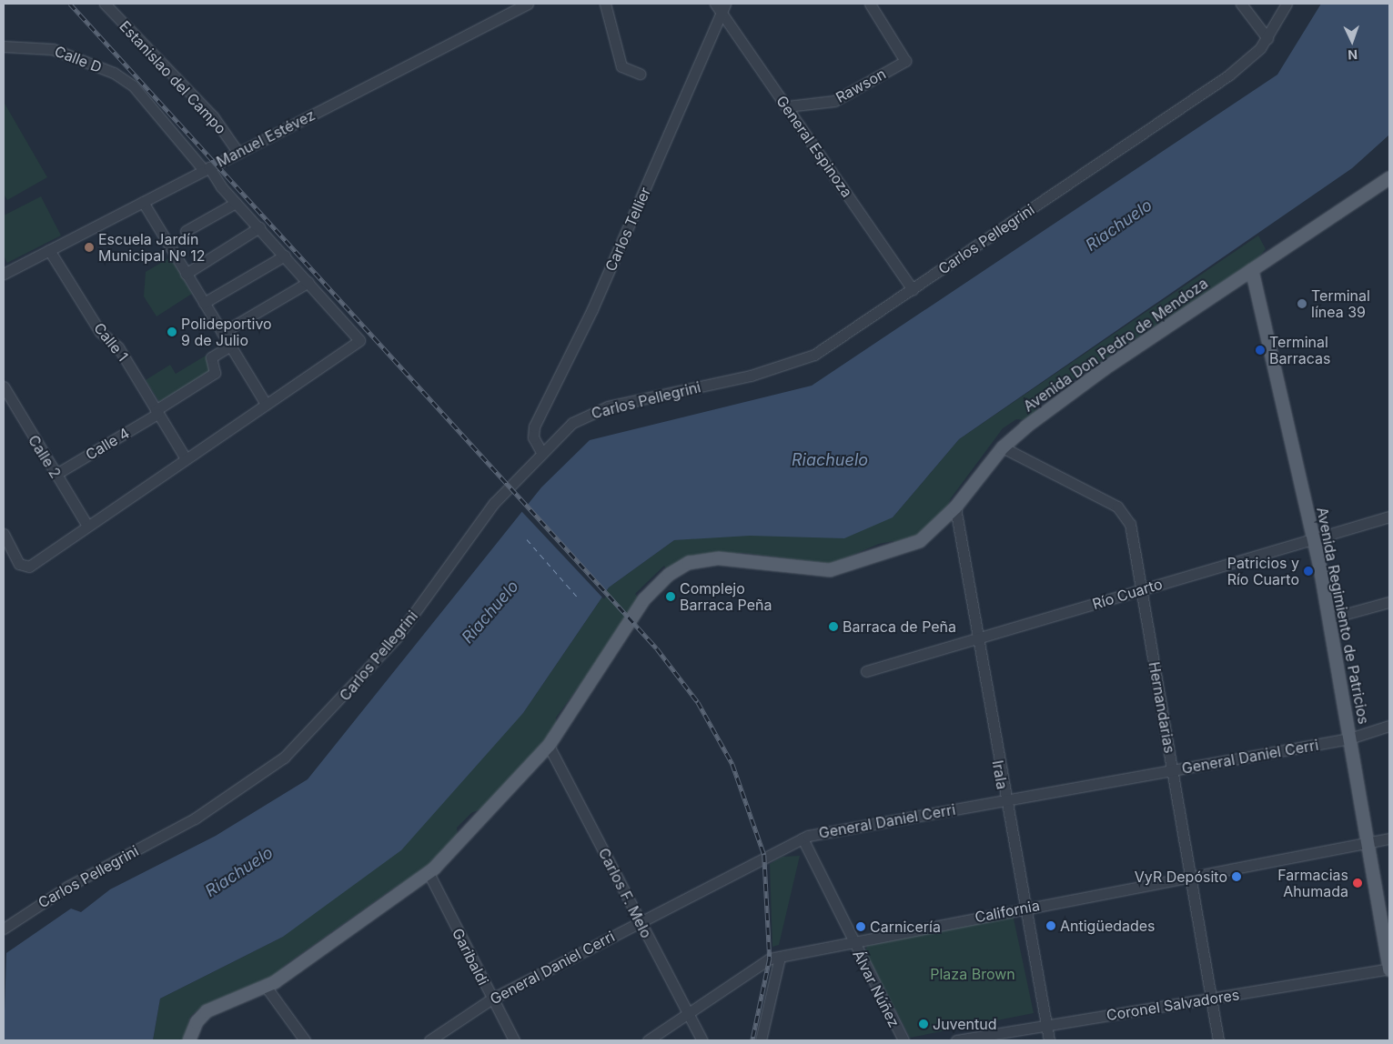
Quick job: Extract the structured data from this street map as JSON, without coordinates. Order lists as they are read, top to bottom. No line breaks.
{"streets":{"main road":["Avenida Don Pedro de Mendoza","Avenida Regimiento de Patricios"],"street":["Calle D","Estanislao del Campo","Rawson","Manuel Estévez","General Espinoza","Carlos Tellier","Carlos Pellegrini","Calle 1","Calle 4","Calle 2","Río Cuarto","Hernandarias","General Daniel Cerri","Irala","Carlos F. Melo","California","Garibaldi","Álvar Núñez","Coronel Salvadores"]},"crossings":[["Calle D","Manuel Estévez"],["Estanislao del Campo","Manuel Estévez"],["Rawson","General Espinoza"],["Manuel Estévez","Calle 1"],["General Espinoza","Carlos Tellier"],["General Espinoza","Carlos Pellegrini"],["Carlos Tellier","Carlos Pellegrini"],["Calle 1","Calle 4"],["Avenida Don Pedro de Mendoza","Avenida Regimiento de Patricios"],["Avenida Don Pedro de Mendoza","Hernandarias"],["Avenida Don Pedro de Mendoza","Irala"],["Avenida Don Pedro de Mendoza","Carlos F. Melo"],["Avenida Don Pedro de Mendoza","Garibaldi"],["Calle 4","Calle 2"],["Río Cuarto","Avenida Regimiento de Patricios"],["Río Cuarto","Hernandarias"],["Río Cuarto","Irala"],["Avenida Regimiento de Patricios","General Daniel Cerri"],["Avenida Regimiento de Patricios","California"],["Avenida Regimiento de Patricios","Coronel Salvadores"],["Hernandarias","General Daniel Cerri"],["Hernandarias","California"],["Hernandarias","Coronel Salvadores"],["General Daniel Cerri","Irala"],["General Daniel Cerri","Carlos F. Melo"],["General Daniel Cerri","Garibaldi"],["General Daniel Cerri","Álvar Núñez"],["Irala","California"],["Irala","Coronel Salvadores"],["Carlos F. Melo","California"],["California","Álvar Núñez"]],"water":["Riachuelo"],"parks":["Plaza Brown"],"places":["Escuela Jardín Municipal Nº 12","Terminal línea 39","Polideportivo 9 de Julio","Terminal Barracas","Patricios y Río Cuarto","Complejo Barraca Peña","Barraca de Peña","VyR Depósito","Farmacias Ahumada","Antigüedades","Carnicería","Juventud"],"north":"bottom"}
